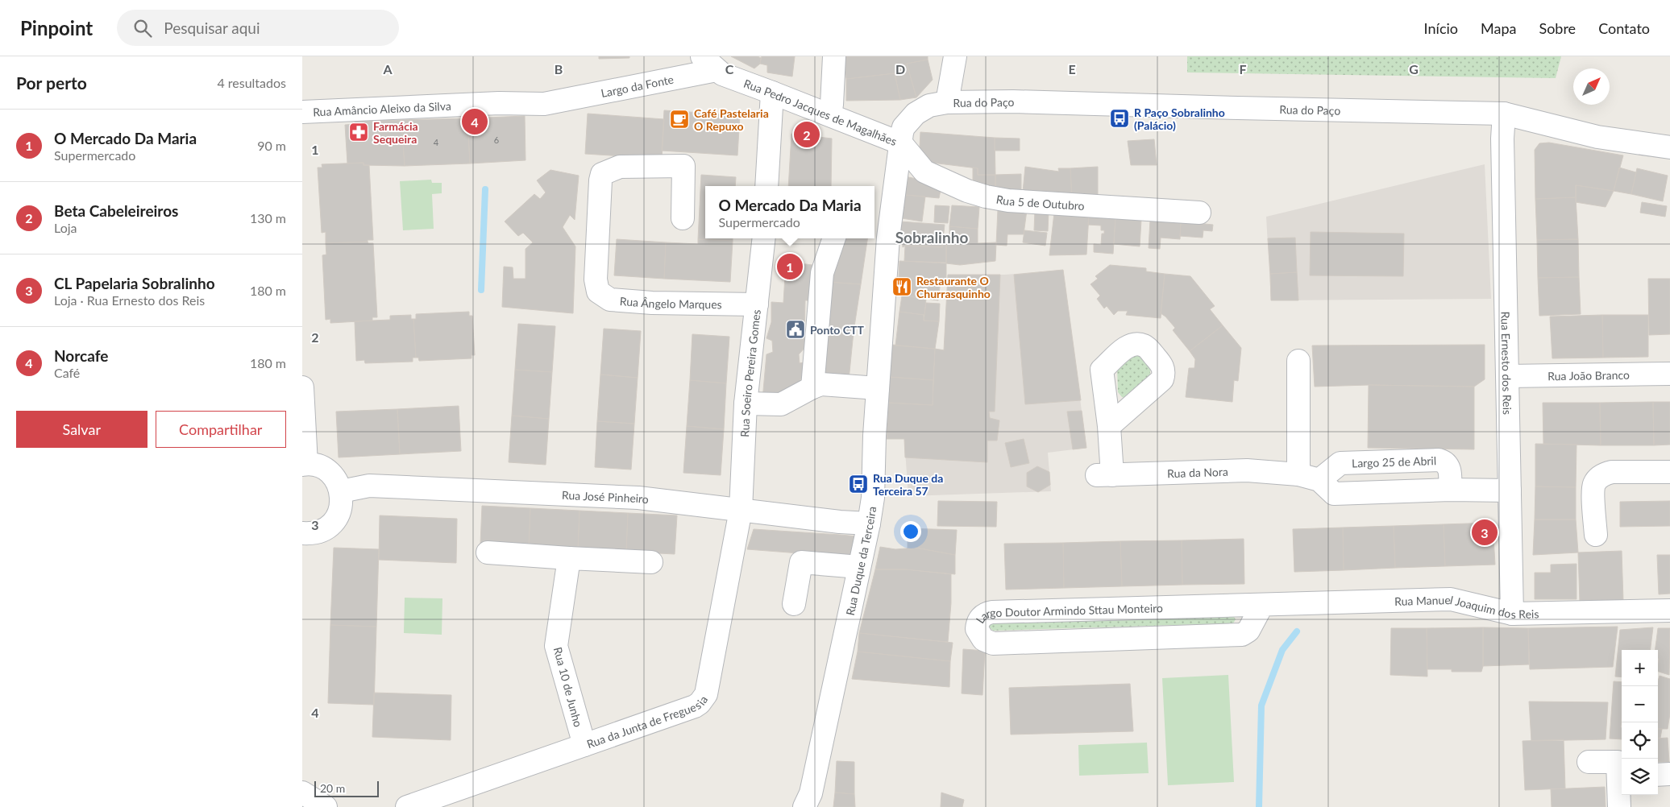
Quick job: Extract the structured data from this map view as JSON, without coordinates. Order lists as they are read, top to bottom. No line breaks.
{"streets":{"street":["Largo da Fonte","Rua do Paço","Rua Amâncio Aleixo da Silva","Rua Pedro Jacques de Magalhães","Rua 5 de Outubro","Rua Ângelo Marques","Rua Ernesto dos Reis","Rua Soeiro Pereira Gomes","Rua João Branco","Largo 25 de Abril","Rua da Nora","Rua José Pinheiro","Rua Duque da Terceira","Rua Manuel Joaquim dos Reis","Largo Doutor Armindo Sttau Monteiro","Rua 10 de Junho","Rua da Junta de Freguesia"]},"crossings":[["Largo da Fonte","Rua Amâncio Aleixo da Silva"],["Largo da Fonte","Rua Pedro Jacques de Magalhães"],["Rua do Paço","Rua Pedro Jacques de Magalhães"],["Rua do Paço","Rua Ernesto dos Reis"],["Rua Pedro Jacques de Magalhães","Rua 5 de Outubro"],["Rua Pedro Jacques de Magalhães","Rua Duque da Terceira"],["Rua 5 de Outubro","Rua Duque da Terceira"],["Rua Ângelo Marques","Rua Soeiro Pereira Gomes"],["Rua Ernesto dos Reis","Rua João Branco"],["Rua Ernesto dos Reis","Rua Manuel Joaquim dos Reis"],["Rua Soeiro Pereira Gomes","Rua José Pinheiro"],["Rua Soeiro Pereira Gomes","Rua da Junta de Freguesia"],["Rua José Pinheiro","Rua Duque da Terceira"],["Rua José Pinheiro","Rua da Junta de Freguesia"],["Rua Manuel Joaquim dos Reis","Largo Doutor Armindo Sttau Monteiro"],["Rua 10 de Junho","Rua da Junta de Freguesia"]],"districts":["Sobralinho"],"places":{"bus stop":["R Paço Sobralinho (Palácio)","Rua Duque da Terceira 57"],"cafe":["Café Pastelaria O Repuxo"],"pharmacy":["Farmácia Sequeira"],"restaurant":["Restaurante O Churrasquinho"],"public building":["Ponto CTT"]},"house_numbers":["6","4"],"scale_bar":"20 m","north":"top right","page":{"header":"Pinpoint","search":"Pesquisar aqui","nav":["Início","Mapa","Sobre","Contato"],"heading":["Por perto","4 resultados"],"pins":["4","2","1","3"],"list":[{"mark":"1","name":"O Mercado Da Maria","note":"Supermercado","value":"90 m"},{"mark":"2","name":"Beta Cabeleireiros","note":"Loja","value":"130 m"},{"mark":"3","name":"CL Papelaria Sobralinho","note":"Loja · Rua Ernesto dos Reis","value":"180 m"},{"mark":"4","name":"Norcafe","note":"Café","value":"180 m"}],"popup":["O Mercado Da Maria","Supermercado"],"buttons":["Salvar","Compartilhar"],"map_buttons":["+","−"],"scale":"20 m"},"grid":{"columns":["A","B","C","D","E","F","G"],"rows":["1","2","3","4"]}}
